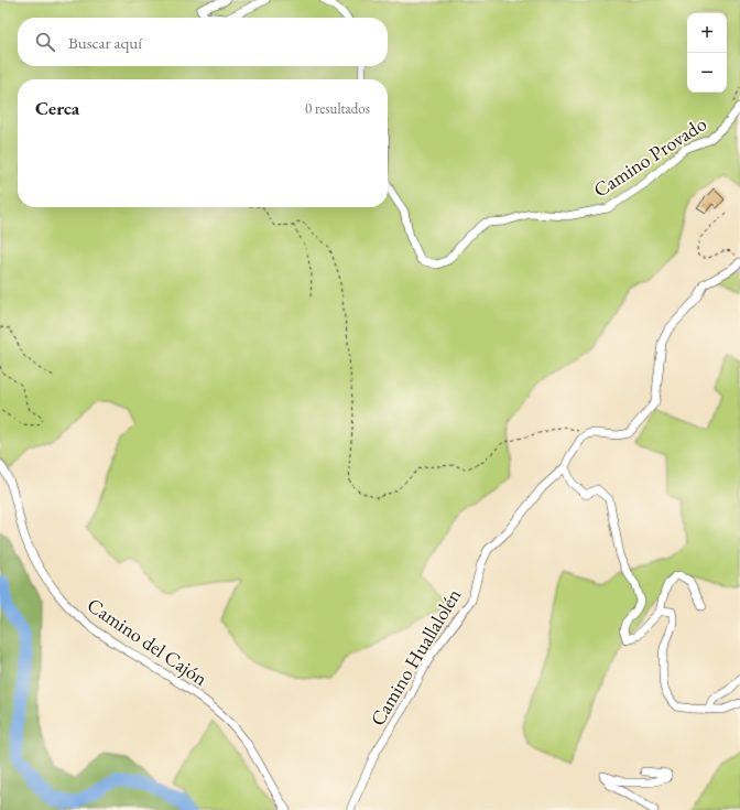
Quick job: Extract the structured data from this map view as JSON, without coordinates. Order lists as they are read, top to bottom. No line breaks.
{"streets":{"street":["Camino Provado","Camino del Cajón","Camino Huallalolén"]},"page":{"map_buttons":["+","−"],"search":"Buscar aquí","heading":["Cerca","0 resultados"]}}
